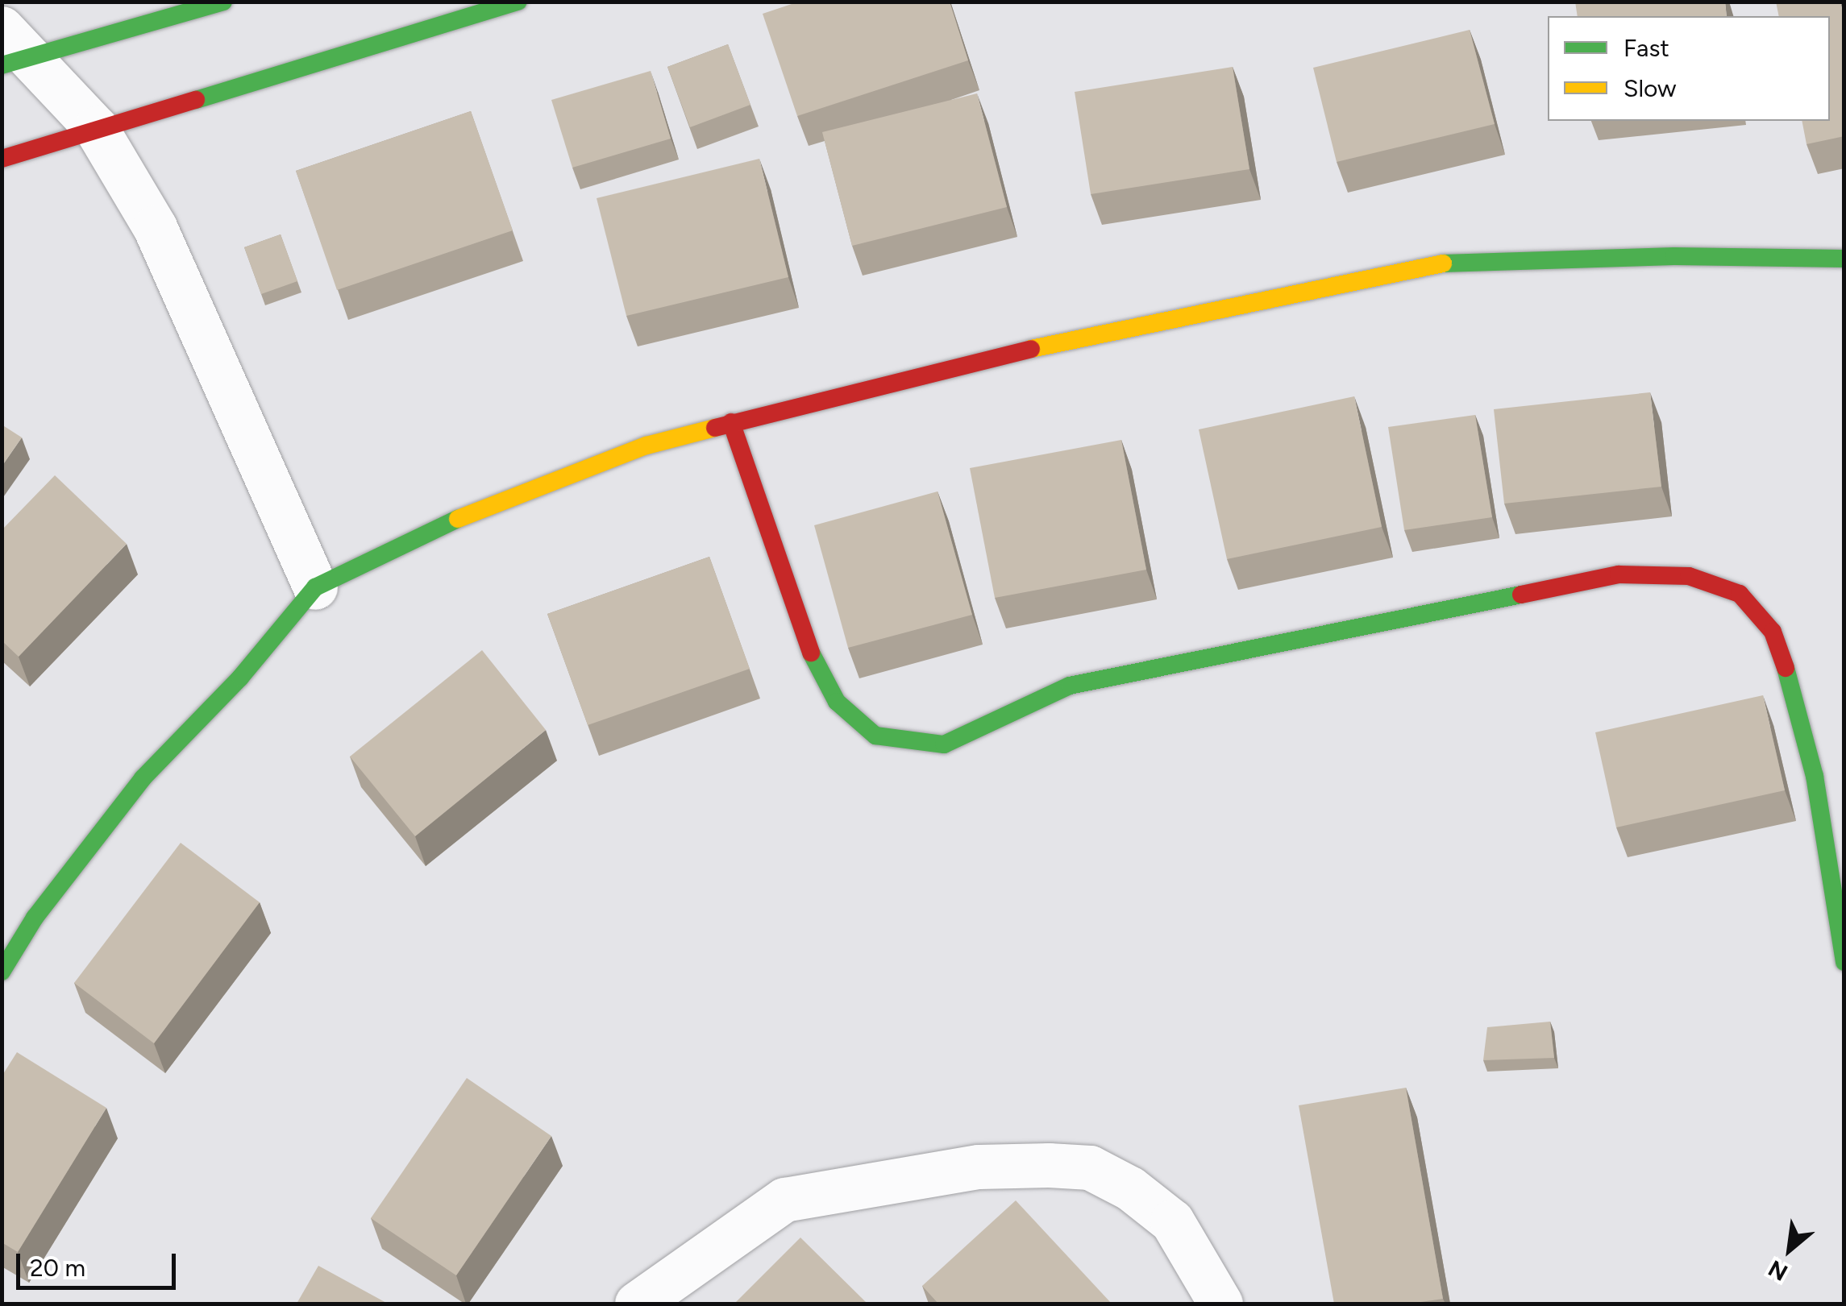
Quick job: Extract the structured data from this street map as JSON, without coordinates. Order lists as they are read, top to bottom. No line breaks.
{"legend":["Fast","Slow"],"scale_bar":"20 m","north":"bottom left"}
